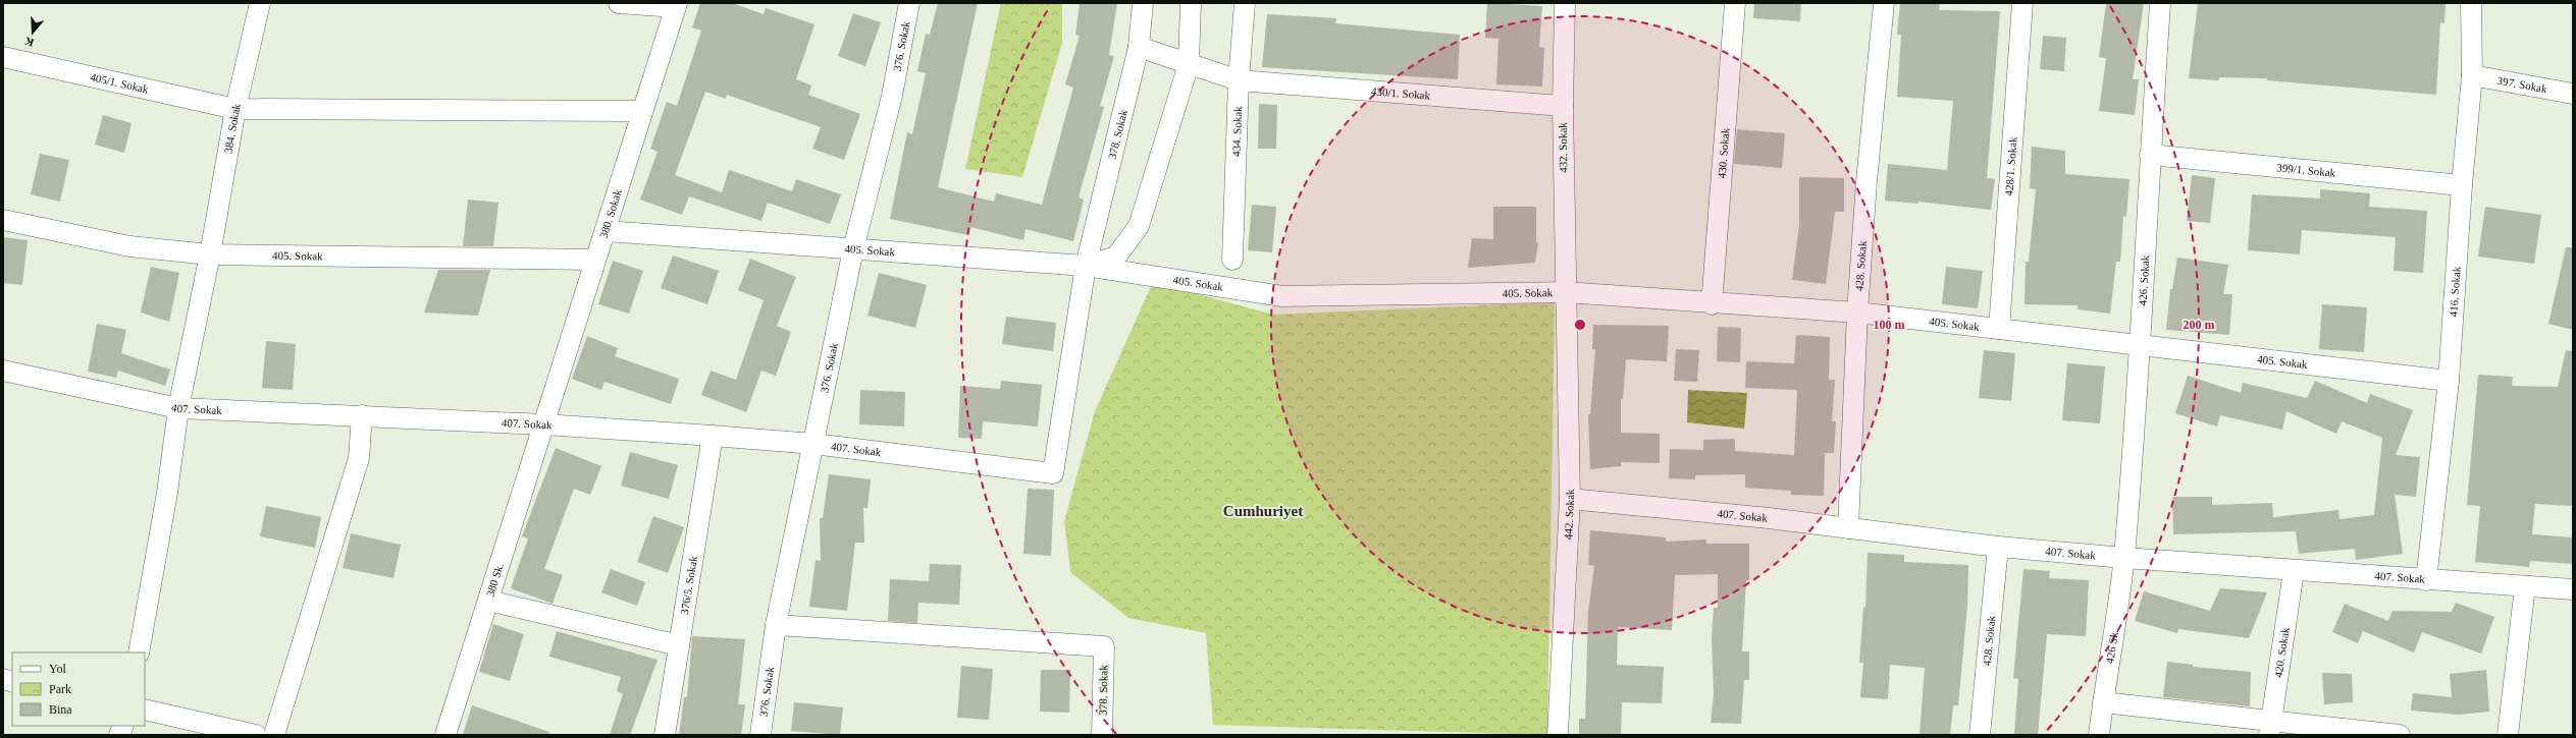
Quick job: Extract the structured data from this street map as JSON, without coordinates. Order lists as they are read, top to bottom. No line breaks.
{"streets":{"street":["376. Sokak","405/1. Sokak","397. Sokak","430/1. Sokak","384. Sokak","434. Sokak","378. Sokak","432. Sokak","430. Sokak","428/1. Sokak","399/1. Sokak","380. Sokak","405. Sokak","428. Sokak","426. Sokak","416. Sokak","407. Sokak","442. Sokak","380 Sk.","376/5. Sokak","426 Sk.","420. Sokak"]},"crossings":[["376. Sokak","378. Sokak"],["376. Sokak","405. Sokak"],["376. Sokak","407. Sokak"],["405/1. Sokak","384. Sokak"],["405/1. Sokak","380. Sokak"],["397. Sokak","416. Sokak"],["430/1. Sokak","434. Sokak"],["430/1. Sokak","378. Sokak"],["430/1. Sokak","432. Sokak"],["384. Sokak","405. Sokak"],["384. Sokak","407. Sokak"],["378. Sokak","405. Sokak"],["378. Sokak","407. Sokak"],["432. Sokak","405. Sokak"],["432. Sokak","442. Sokak"],["430. Sokak","405. Sokak"],["428/1. Sokak","405. Sokak"],["399/1. Sokak","426. Sokak"],["399/1. Sokak","416. Sokak"],["380. Sokak","405. Sokak"],["380. Sokak","407. Sokak"],["380. Sokak","380 Sk."],["405. Sokak","428. Sokak"],["405. Sokak","426. Sokak"],["405. Sokak","416. Sokak"],["405. Sokak","442. Sokak"],["428. Sokak","407. Sokak"],["426. Sokak","407. Sokak"],["426. Sokak","426 Sk."],["416. Sokak","407. Sokak"],["407. Sokak","442. Sokak"],["407. Sokak","380 Sk."],["407. Sokak","376/5. Sokak"],["407. Sokak","426 Sk."],["407. Sokak","420. Sokak"]],"districts":["Cumhuriyet"],"legend":["Yol","Park","Bina"],"north":"bottom","rings":["100 m","200 m"]}
